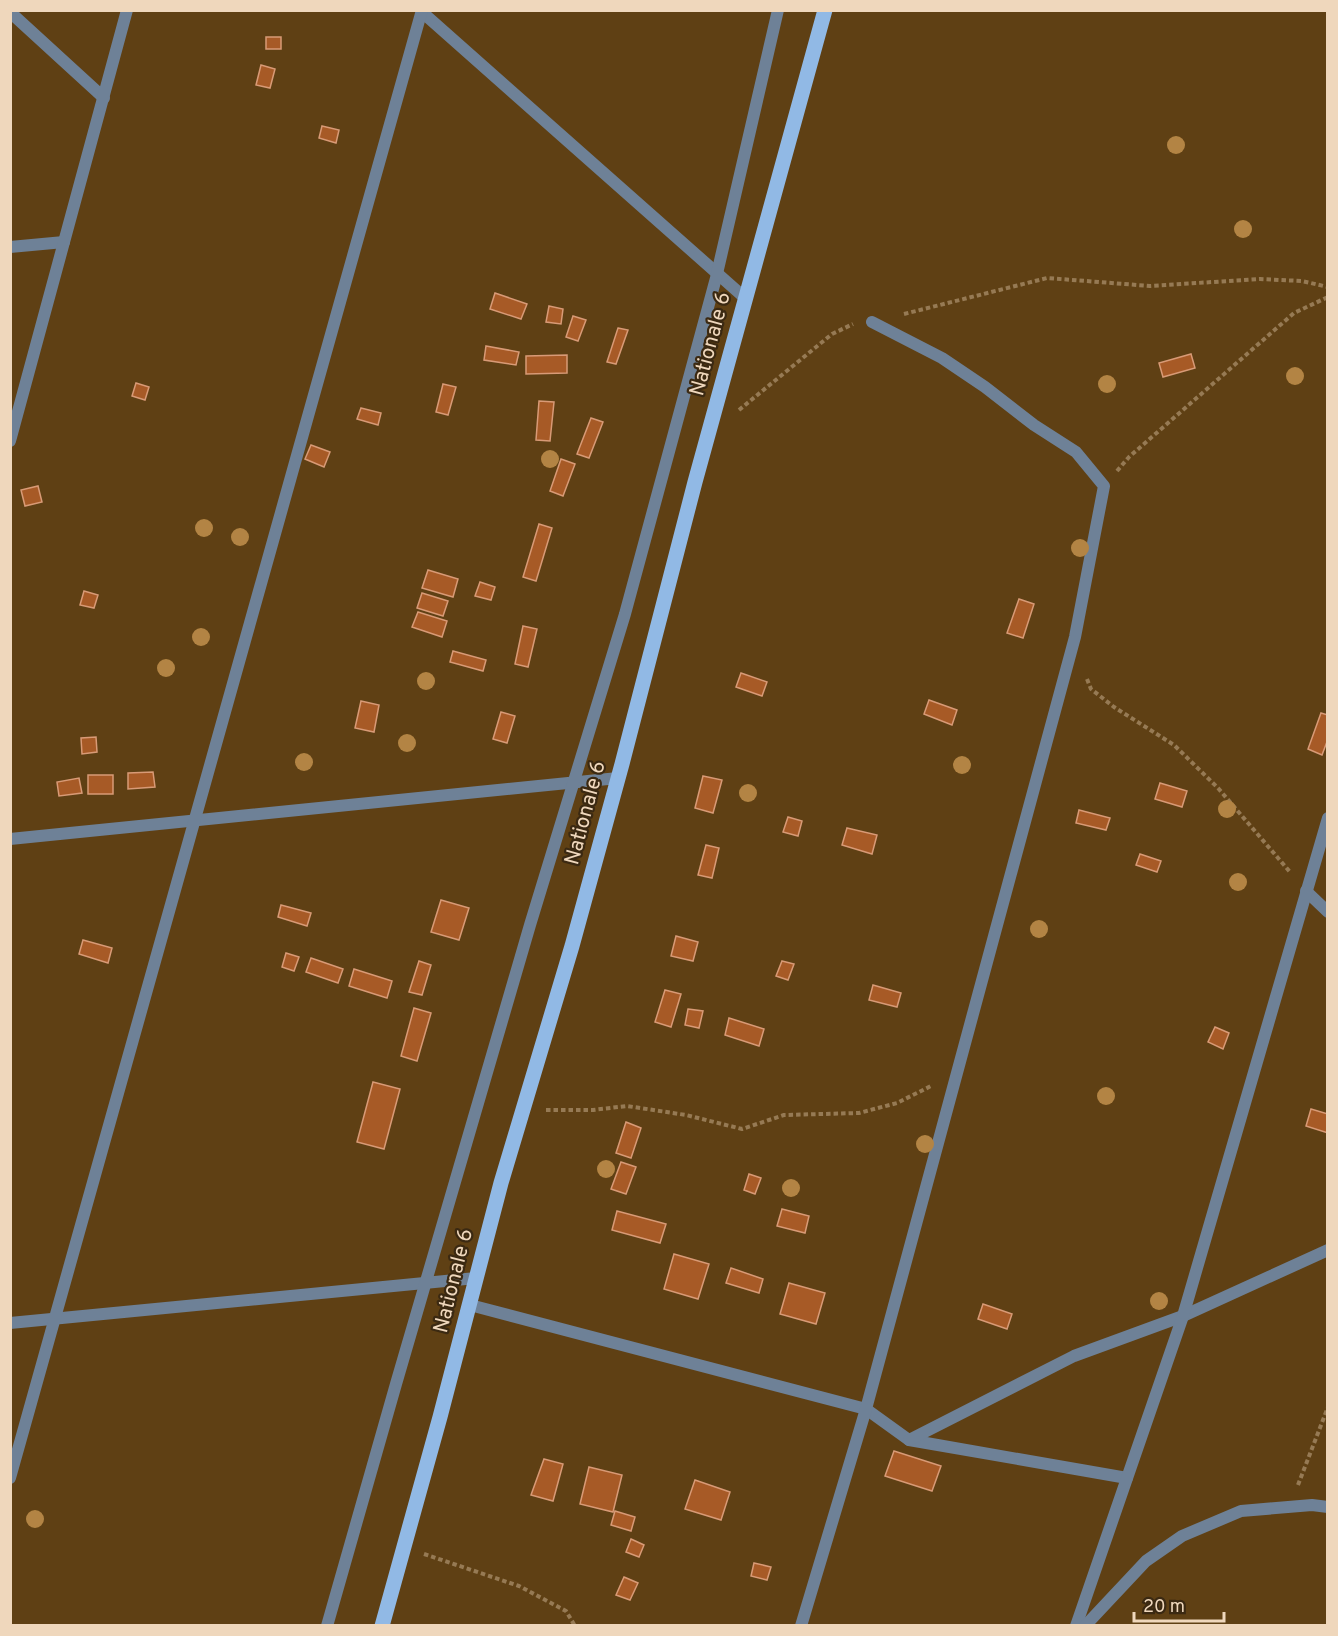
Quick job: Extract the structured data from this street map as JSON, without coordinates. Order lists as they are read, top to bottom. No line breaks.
{"streets":{"main road":["Nationale 6"]},"scale_bar":"20 m"}
